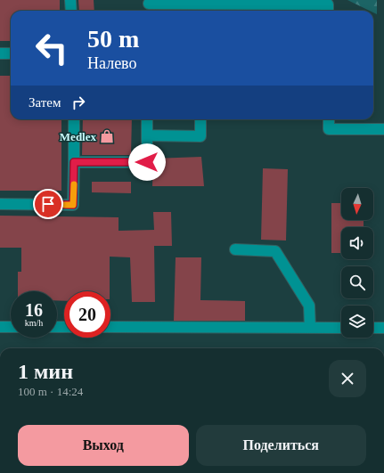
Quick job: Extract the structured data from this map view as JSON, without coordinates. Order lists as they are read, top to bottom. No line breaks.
{"places":{"shop":["Medlex"]},"north":"bottom","page":{"turn":["50 m","Налево"],"then":"Затем","speed":"16 km/h","limit":"20","heading":["1 мин","100 m · 14:24"],"buttons":["Выход","Поделиться"]}}
